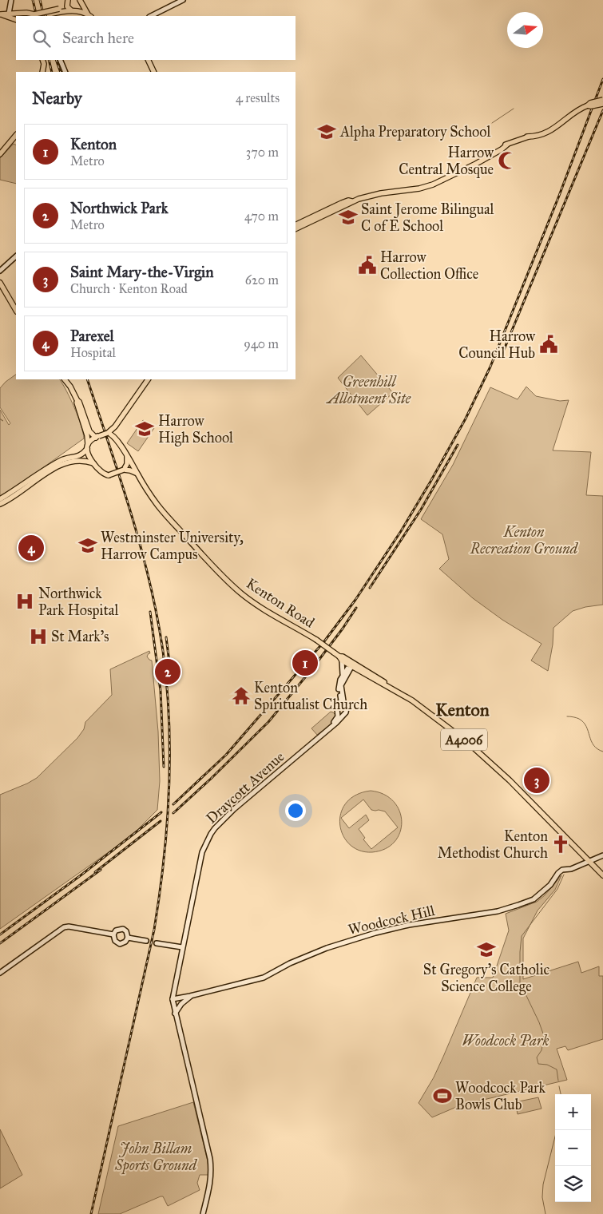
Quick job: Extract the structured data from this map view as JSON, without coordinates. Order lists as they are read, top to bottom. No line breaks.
{"streets":{"main road":["Kenton Road","A4006"],"street":["Draycott Avenue","Woodcock Hill"]},"crossings":[["Kenton Road","A4006"],["Kenton Road","Woodcock Hill"],["A4006","Woodcock Hill"],["Draycott Avenue","Woodcock Hill"]],"districts":["Kenton"],"parks":["Greenhill Allotment Site","Kenton Recreation Ground","Woodcock Park","John Billam Sports Ground"],"places":{"school or university":["Alpha Preparatory School","Saint Jerome Bilingual C of E School","Harrow High School","Westminster University, Harrow Campus","St Gregory's Catholic Science College"],"mosque":["Harrow Central Mosque"],"public building":["Harrow Collection Office","Harrow Council Hub"],"hospital":["Northwick Park Hospital","St Mark's"],"temple":["Kenton Spiritualist Church"],"church":["Kenton Methodist Church"],"sports":["Woodcock Park Bowls Club"]},"north":"right","page":{"search":"Search here","heading":["Nearby","4 results"],"list":[{"mark":"1","name":"Kenton","note":"Metro","value":"370 m"},{"mark":"2","name":"Northwick Park","note":"Metro","value":"470 m"},{"mark":"3","name":"Saint Mary-the-Virgin","note":"Church · Kenton Road","value":"620 m"},{"mark":"4","name":"Parexel","note":"Hospital","value":"940 m"}],"pins":["4","1","2","3"],"map_buttons":["+","−"]}}
